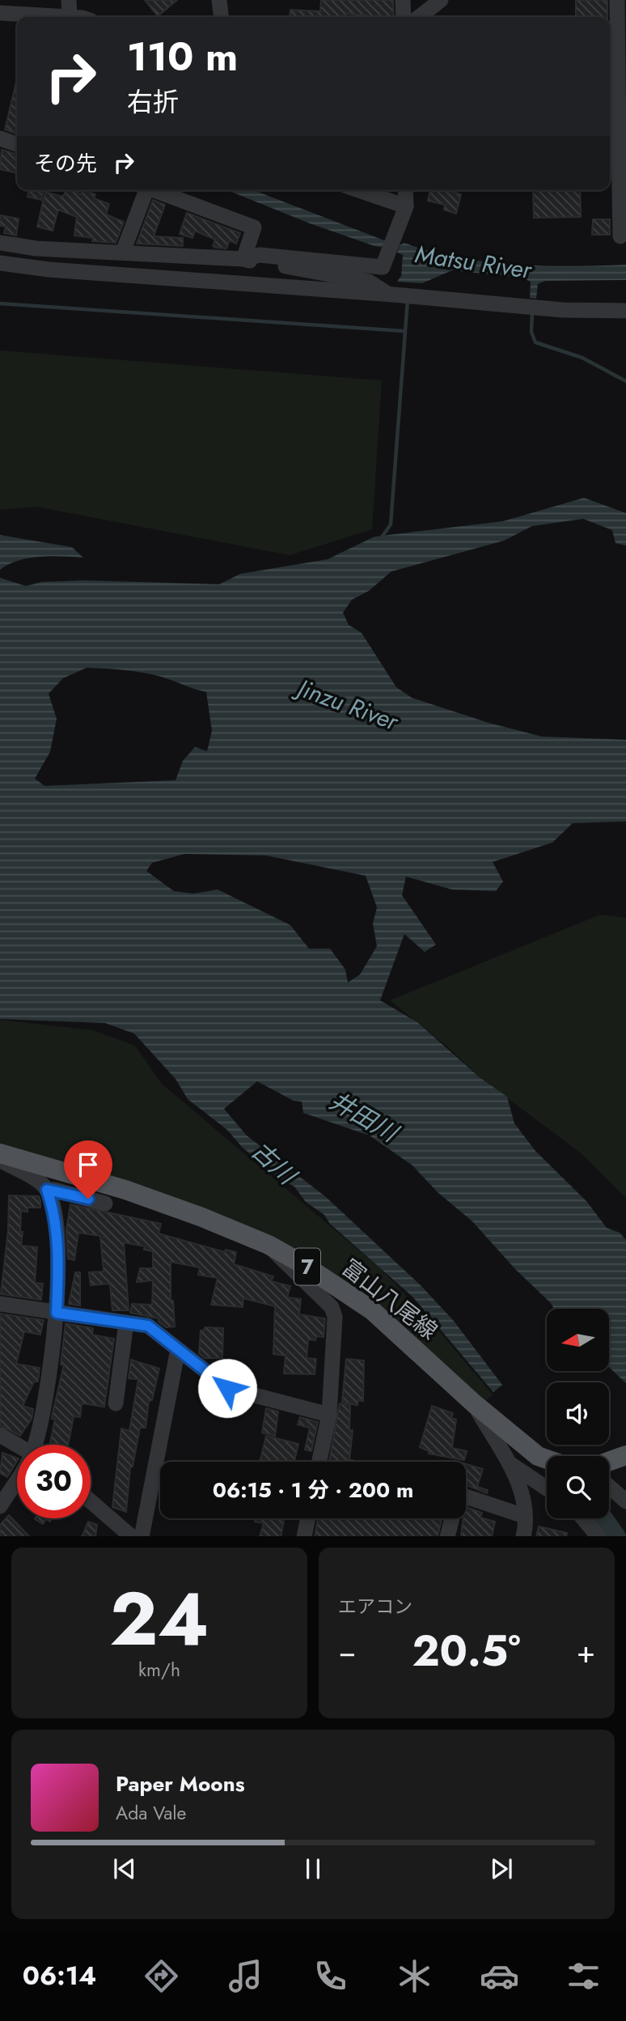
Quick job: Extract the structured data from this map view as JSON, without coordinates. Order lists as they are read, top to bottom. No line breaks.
{"streets":{"main road":["7","富山八尾線"]},"water":["Matsu River","Jinzu River","井田川","古川"],"north":"left","page":{"turn":["110 m","右折"],"then":"その先","limit":"30","trip":"06:15 · 1 分 · 200 m","tile":[["24","km/h"],"エアコン"],"heat":["−","20.5°","+"],"song":["Paper Moons","Ada Vale"],"tabs":"06:14"}}
